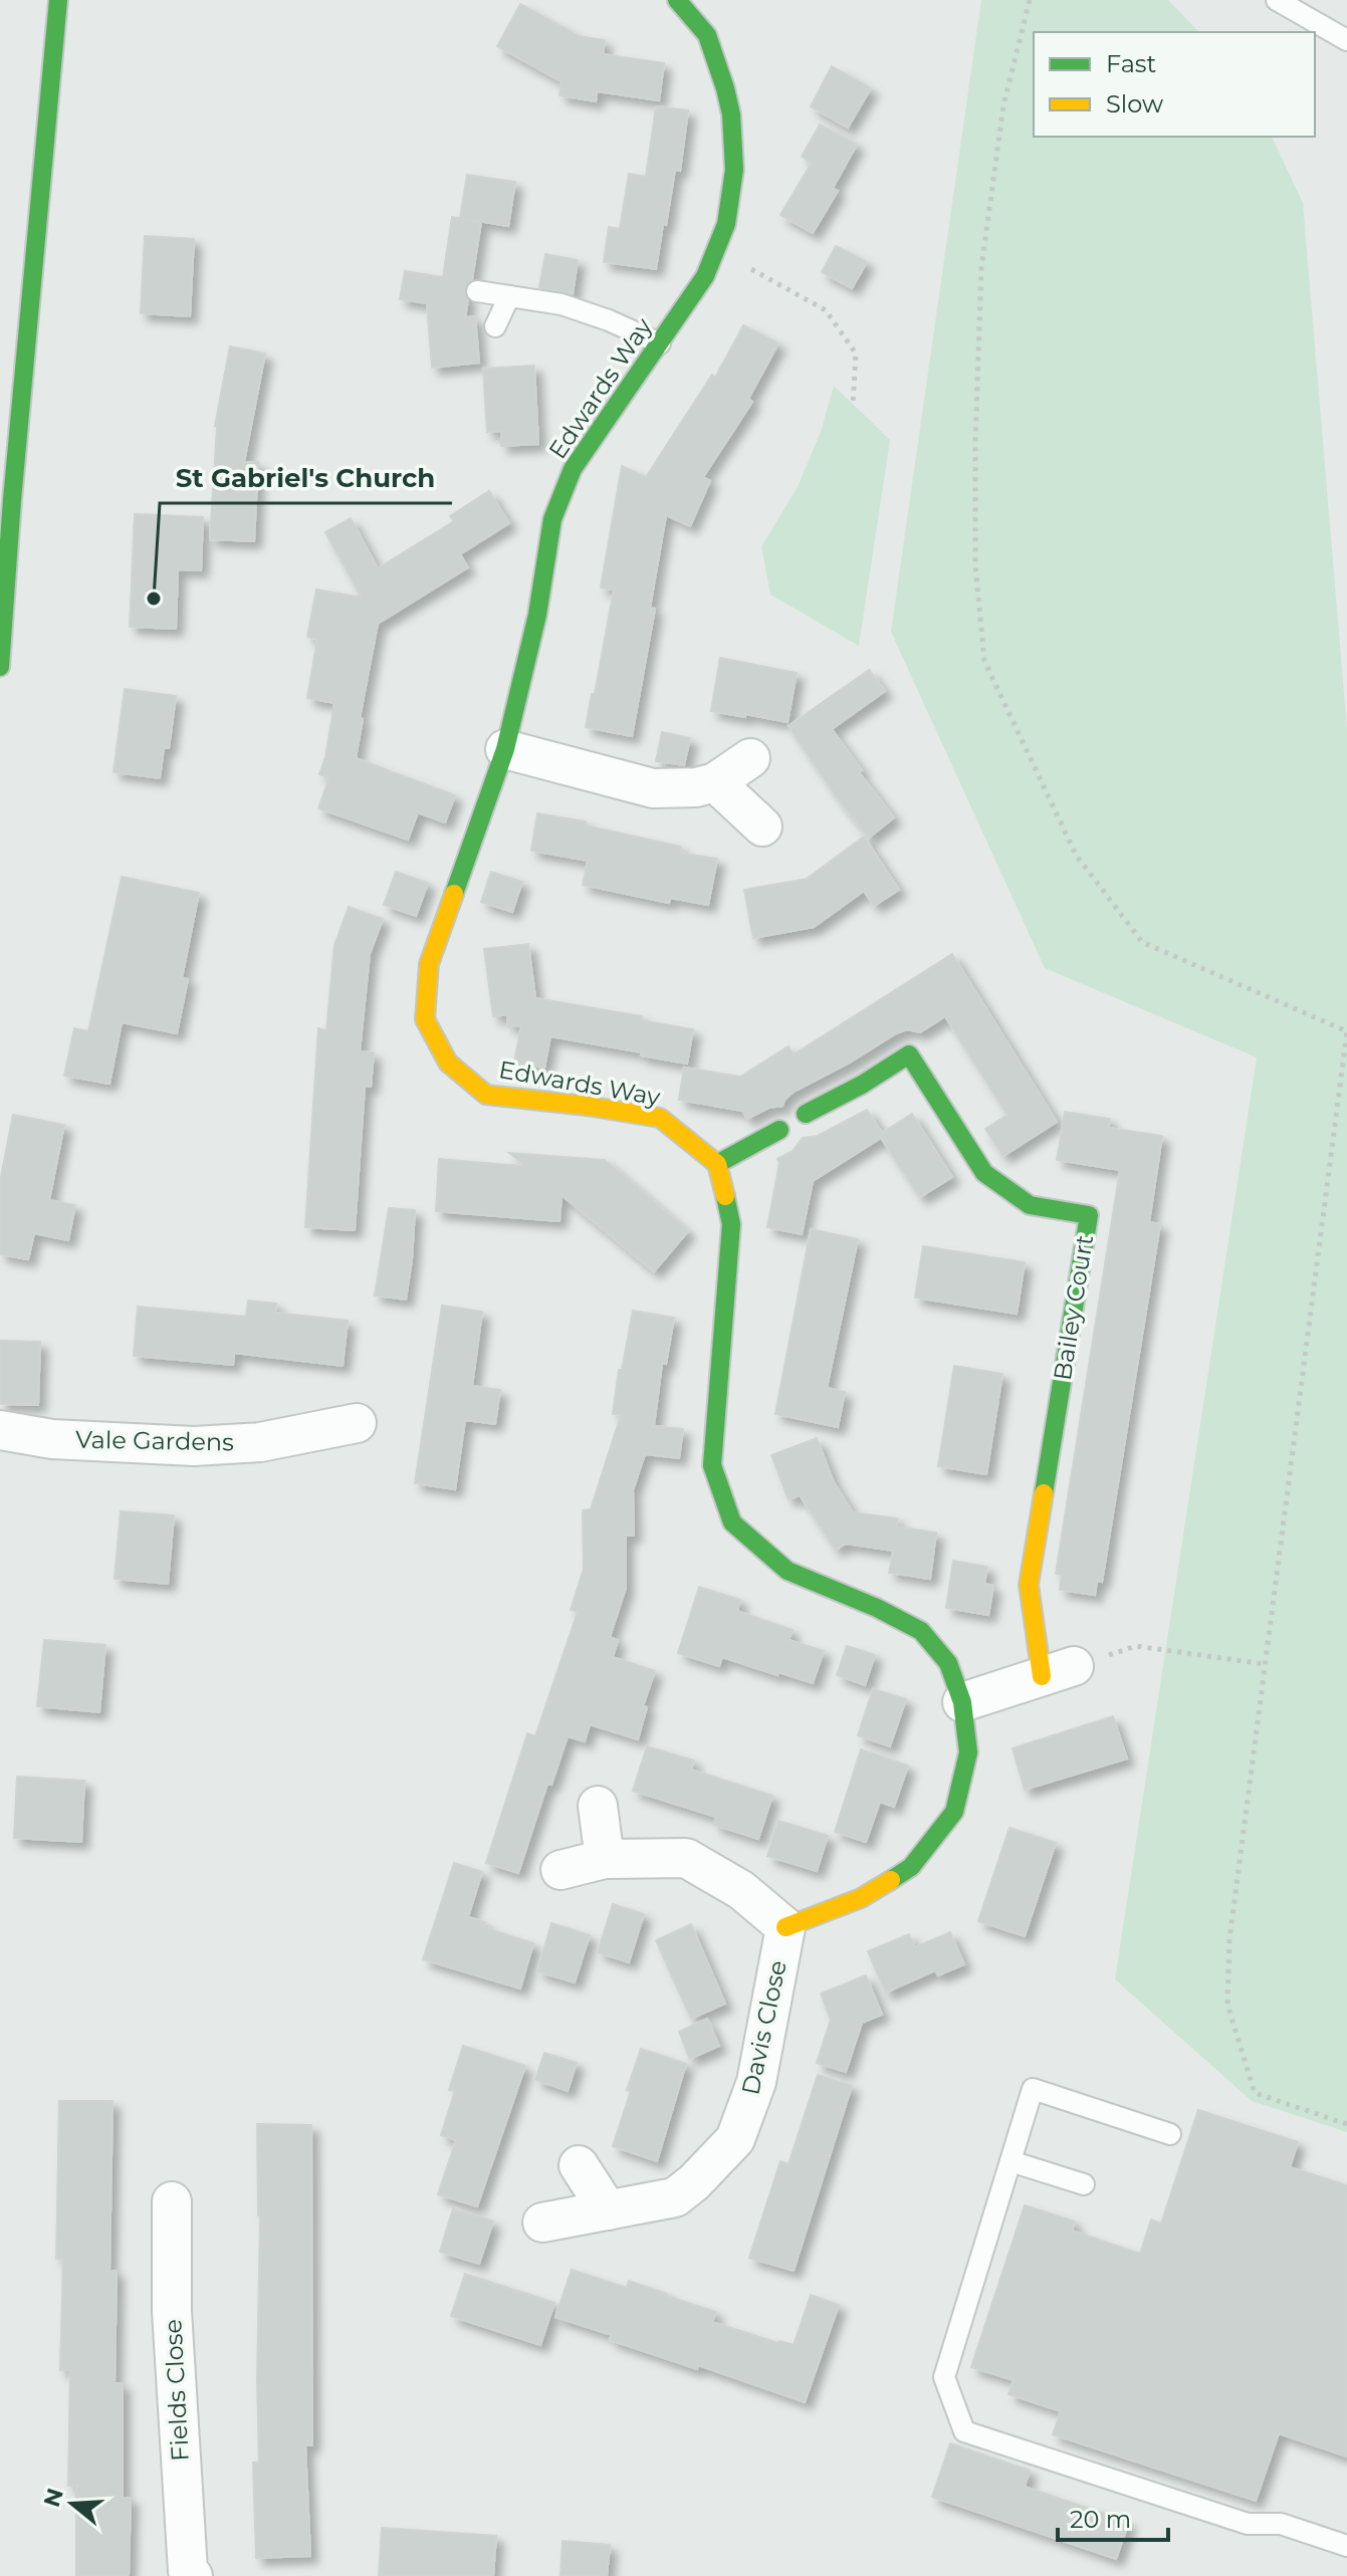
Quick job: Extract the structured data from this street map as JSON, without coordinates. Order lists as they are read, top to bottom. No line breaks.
{"streets":{"street":["Edwards Way","Bailey Court","Vale Gardens","Davis Close","Fields Close"]},"places":["St Gabriel's Church"],"legend":["Fast","Slow"],"scale_bar":"20 m","north":"left"}
